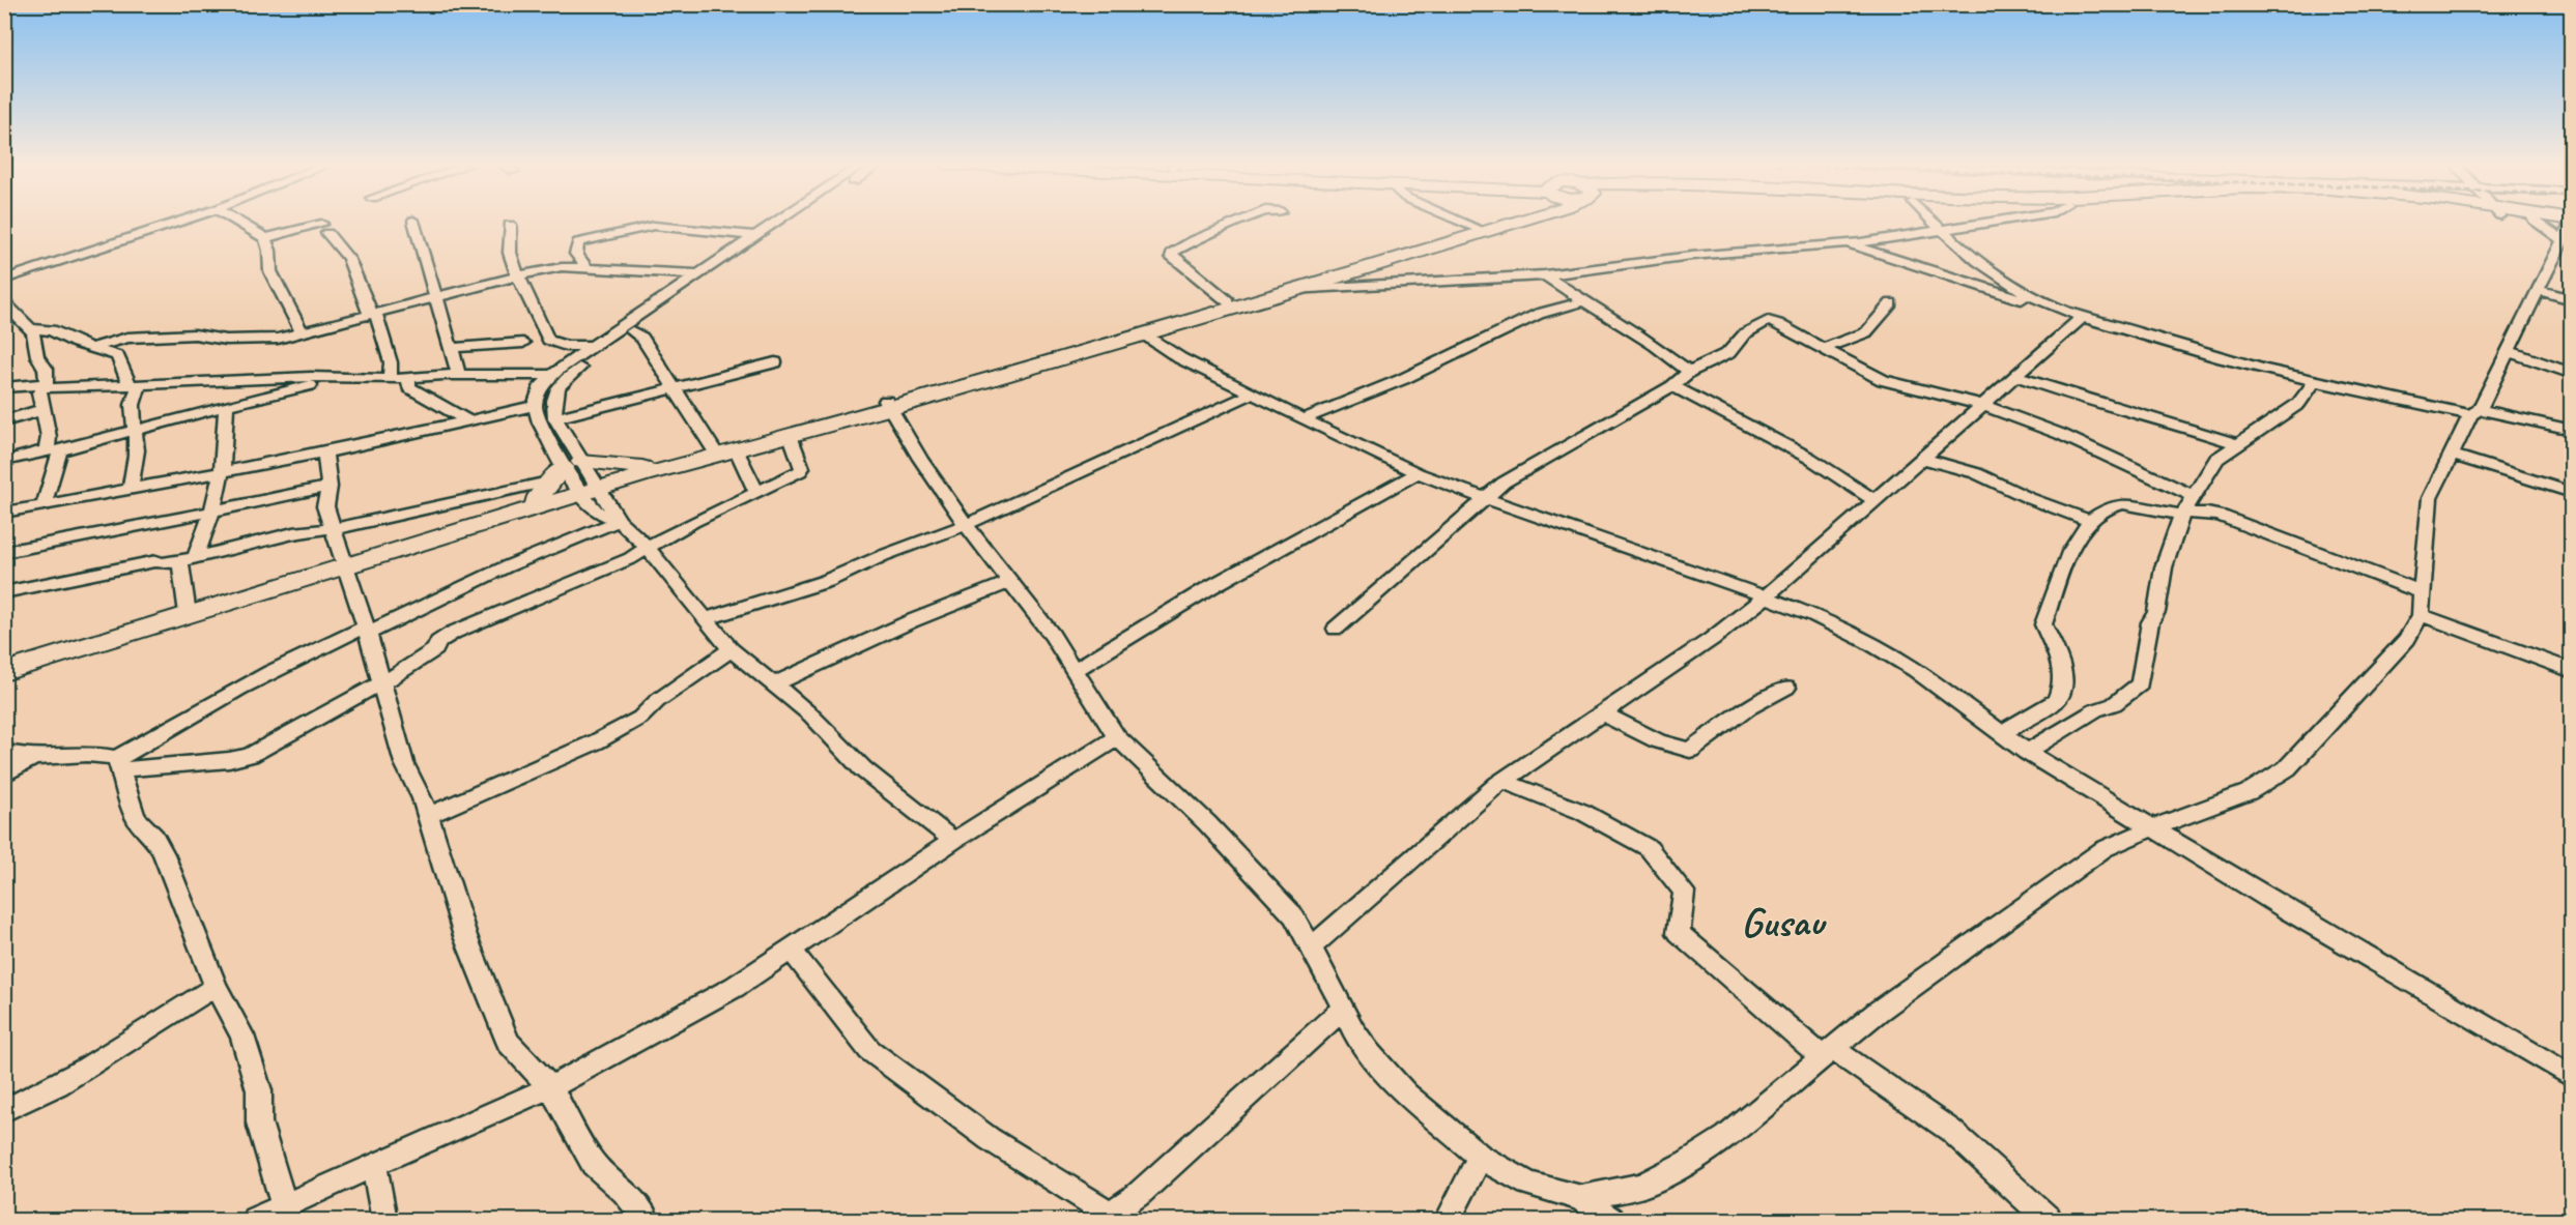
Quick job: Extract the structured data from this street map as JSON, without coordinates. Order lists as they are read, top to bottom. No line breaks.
{"districts":["Gusau"]}
